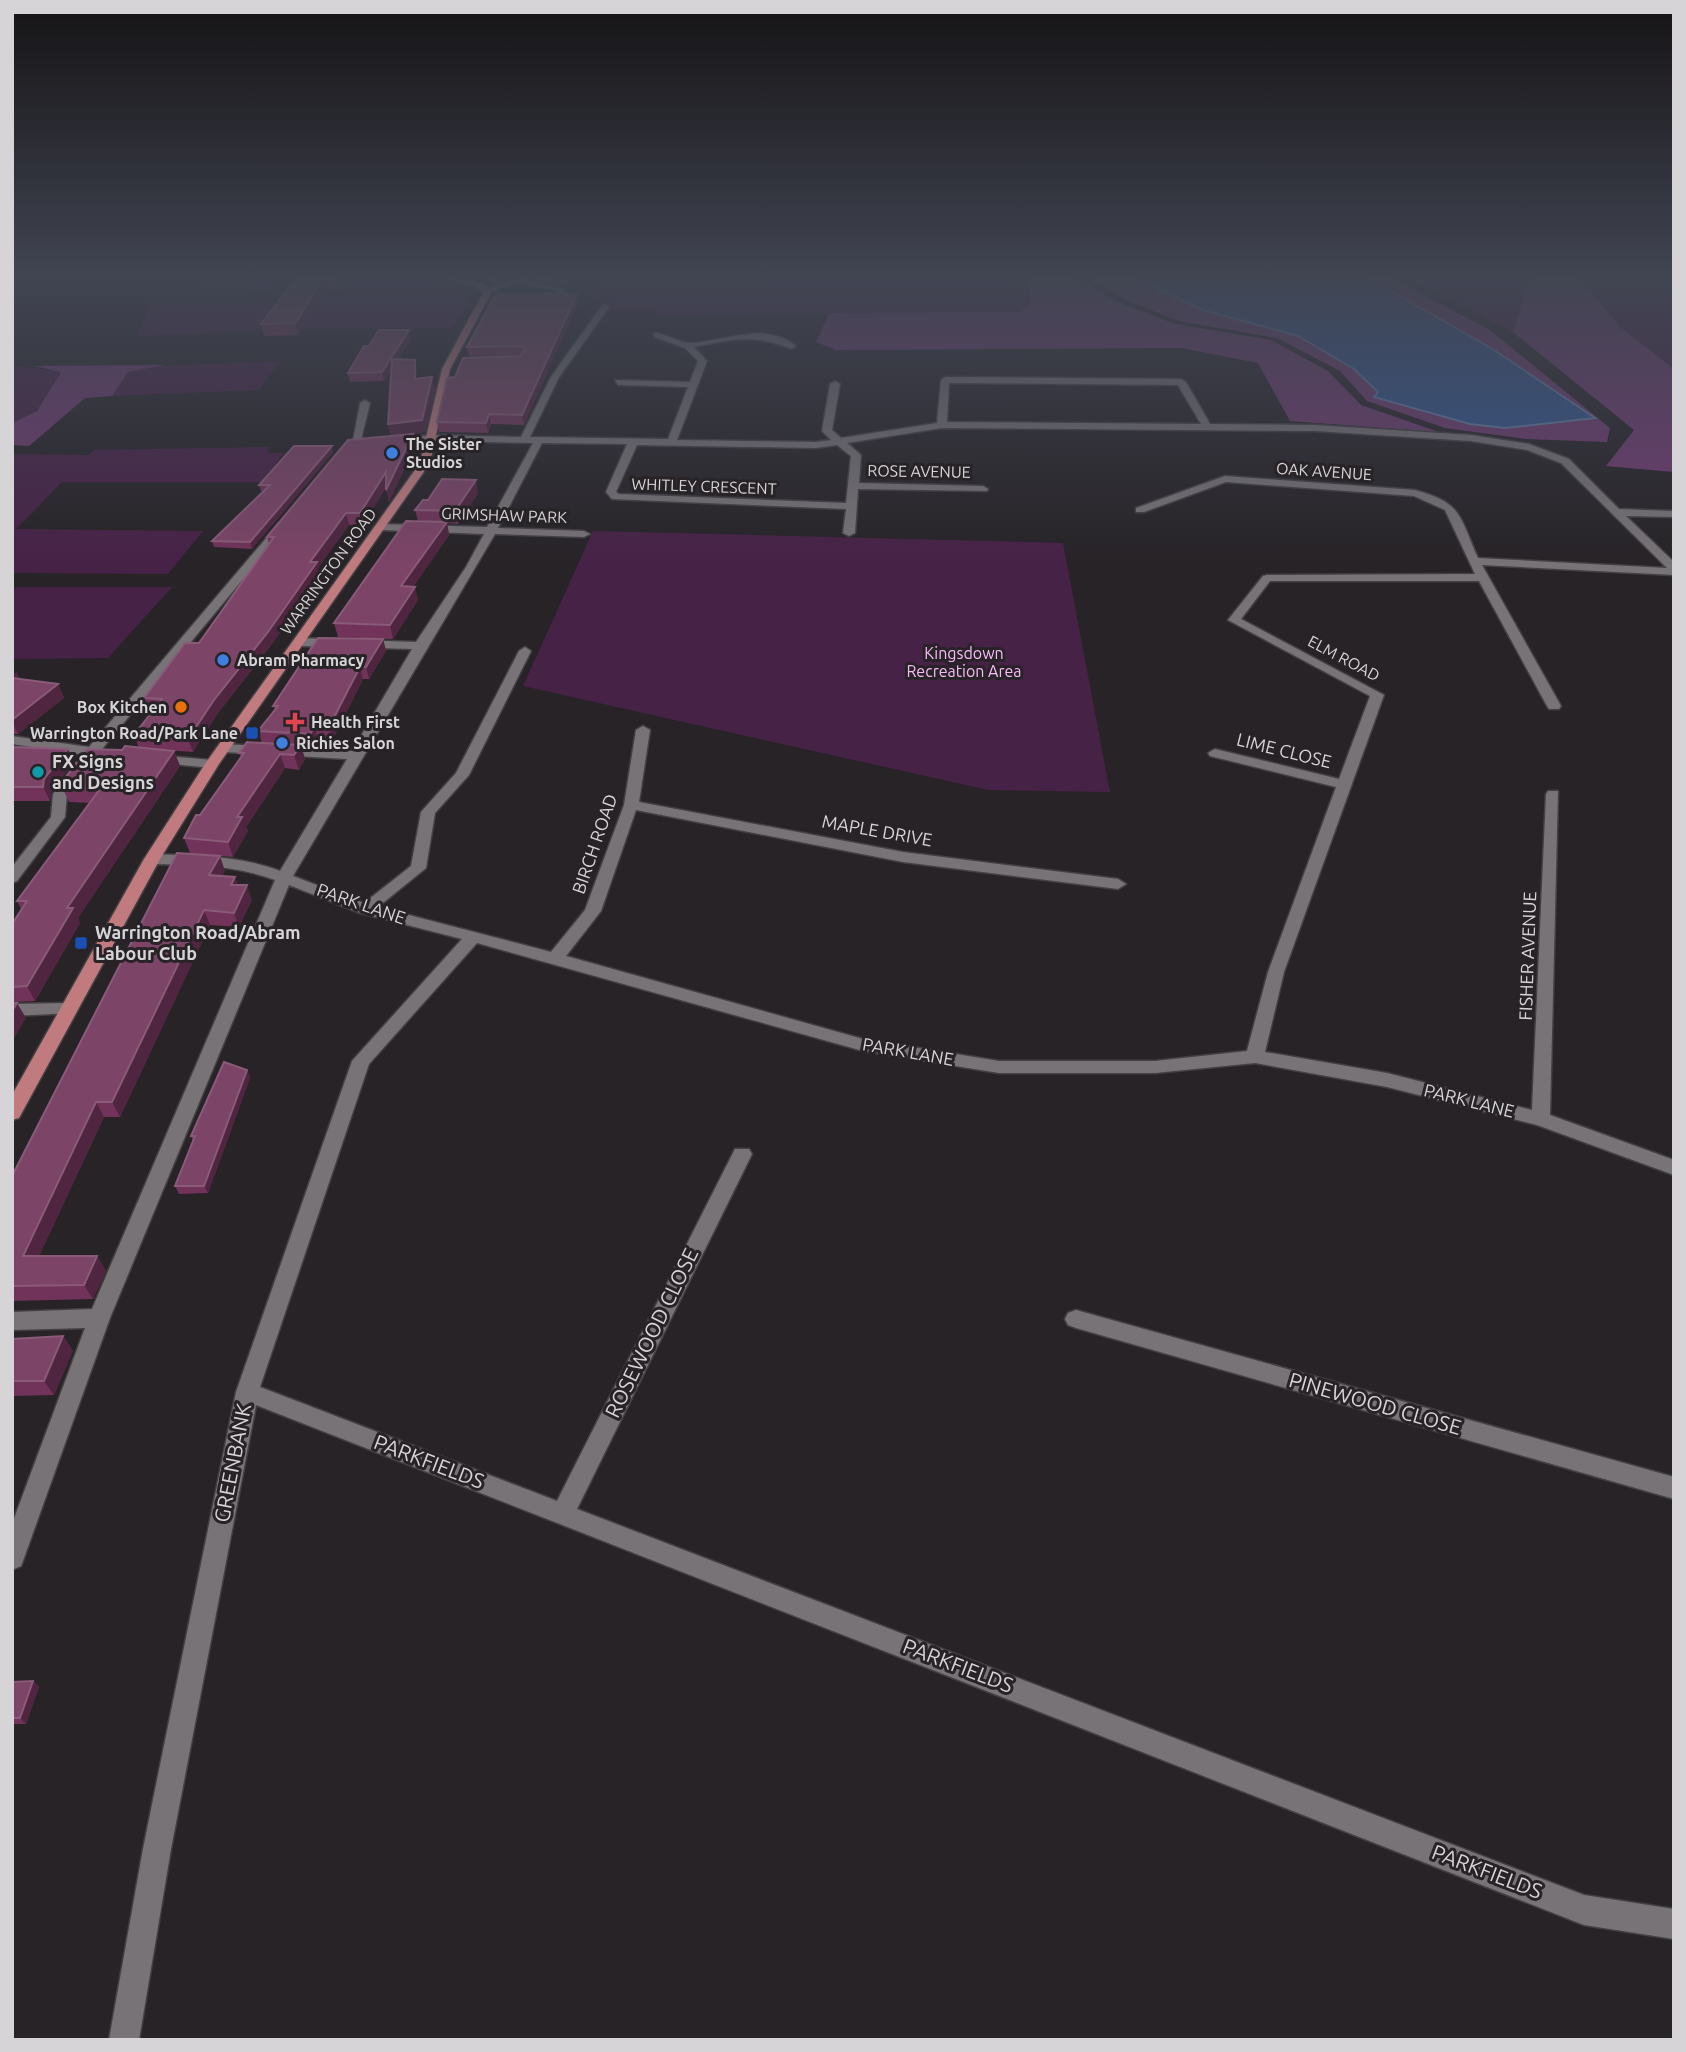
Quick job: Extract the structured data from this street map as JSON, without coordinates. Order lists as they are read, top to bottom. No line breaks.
{"streets":{"main road":["WARRINGTON ROAD"],"street":["ROSE AVENUE","OAK AVENUE","WHITLEY CRESCENT","GRIMSHAW PARK","ELM ROAD","LIME CLOSE","MAPLE DRIVE","BIRCH ROAD","PARK LANE","FISHER AVENUE","ROSEWOOD CLOSE","PINEWOOD CLOSE","PARKFIELDS","GREENBANK"]},"crossings":[["OAK AVENUE","ELM ROAD"],["GRIMSHAW PARK","WARRINGTON ROAD"],["WARRINGTON ROAD","PARK LANE"],["ELM ROAD","LIME CLOSE"],["ELM ROAD","PARK LANE"],["MAPLE DRIVE","BIRCH ROAD"],["BIRCH ROAD","PARK LANE"],["PARK LANE","FISHER AVENUE"],["PARK LANE","GREENBANK"],["ROSEWOOD CLOSE","PARKFIELDS"],["PARKFIELDS","GREENBANK"]],"parks":["Kingsdown Recreation Area"],"places":{"other":["The Sister Studios","Abram Pharmacy","Box Kitchen","Richies Salon","FX Signs and Designs"],"health":["Health First"],"transit":["Warrington Road/Park Lane","Warrington Road/Abram Labour Club"]}}
